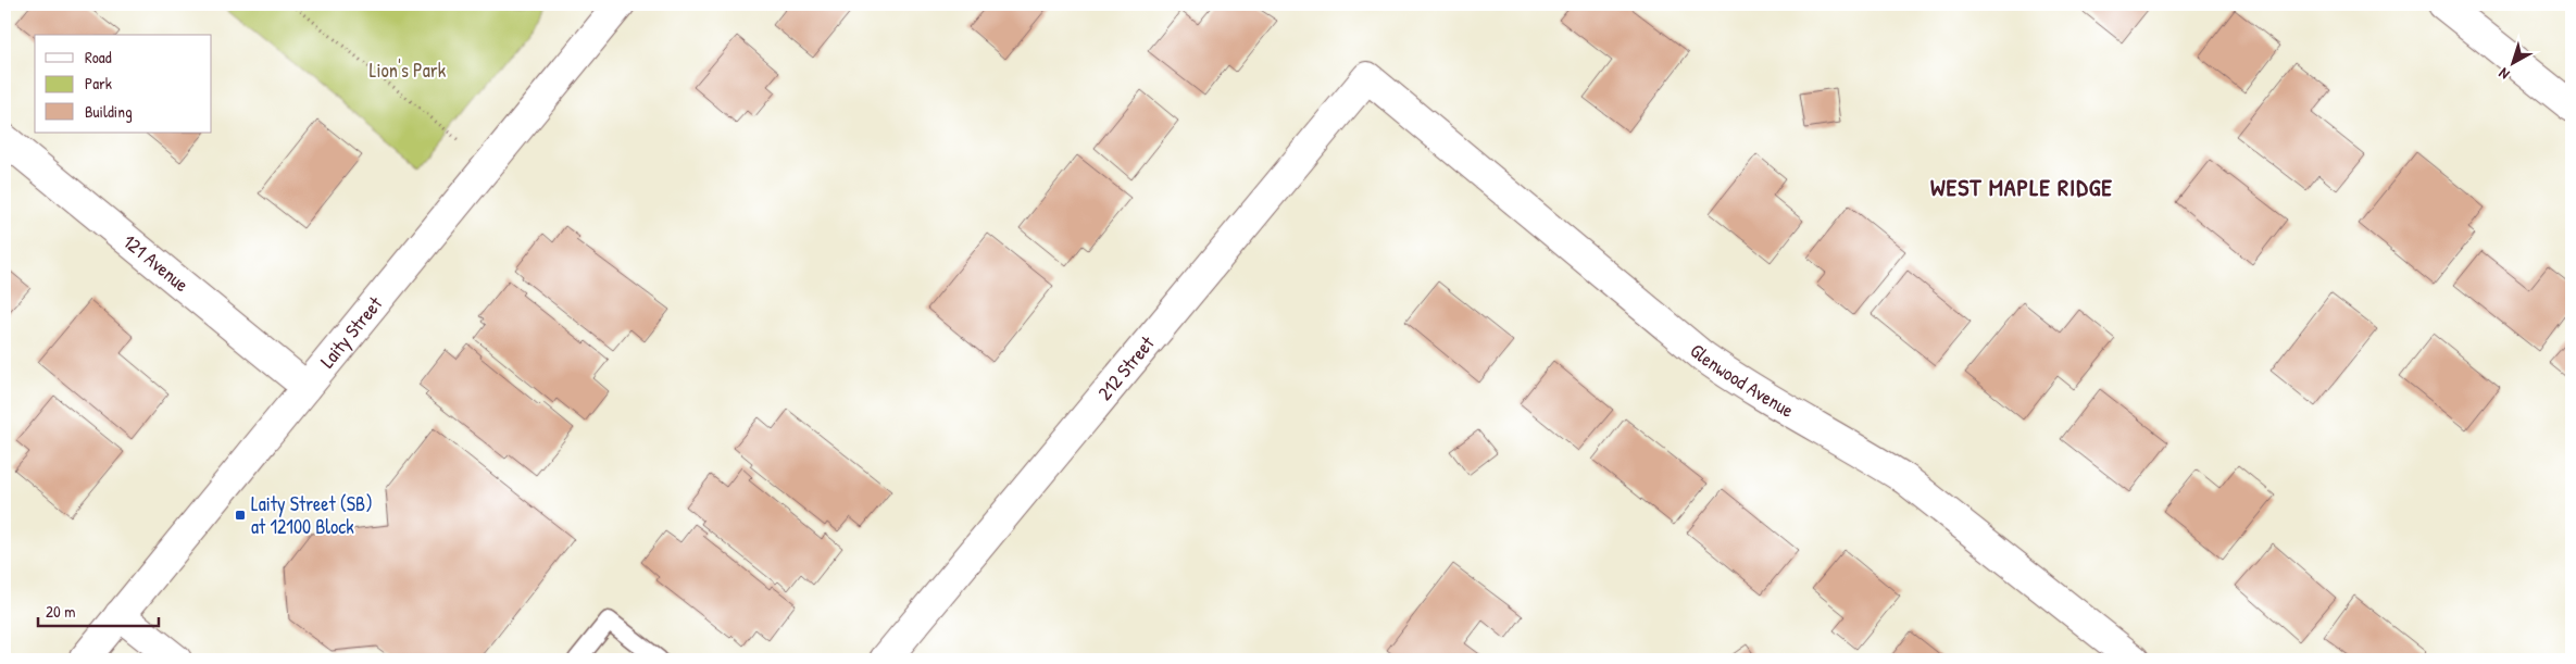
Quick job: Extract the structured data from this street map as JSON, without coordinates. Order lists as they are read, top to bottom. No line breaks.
{"streets":{"street":["121 Avenue","Laity Street","212 Street","Glenwood Avenue"]},"crossings":[["121 Avenue","Laity Street"],["212 Street","Glenwood Avenue"]],"districts":["WEST MAPLE RIDGE"],"parks":["Lion's Park"],"places":{"transit":["Laity Street (SB) at 12100 Block"]},"legend":["Road","Park","Building"],"scale_bar":"20 m","north":"bottom left"}
